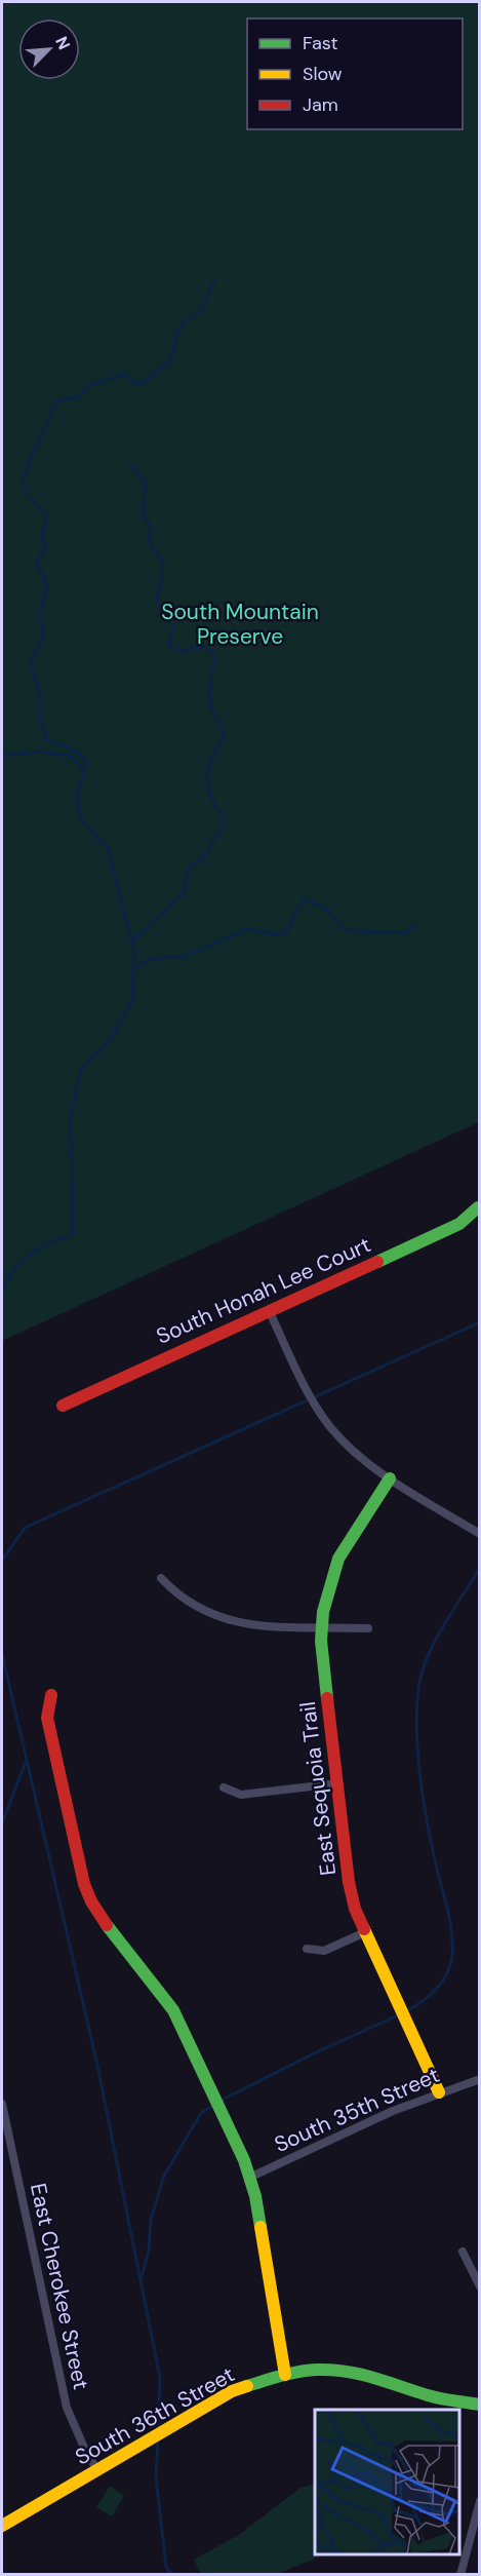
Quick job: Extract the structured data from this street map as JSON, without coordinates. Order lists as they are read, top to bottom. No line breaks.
{"streets":{"street":["South Honah Lee Court","East Sequoia Trail","South 35th Street","East Cherokee Street","South 36th Street"]},"crossings":[["East Sequoia Trail","South 35th Street"],["East Cherokee Street","South 36th Street"]],"parks":["South Mountain Preserve"],"legend":["Fast","Slow","Jam"],"north":"top right"}
